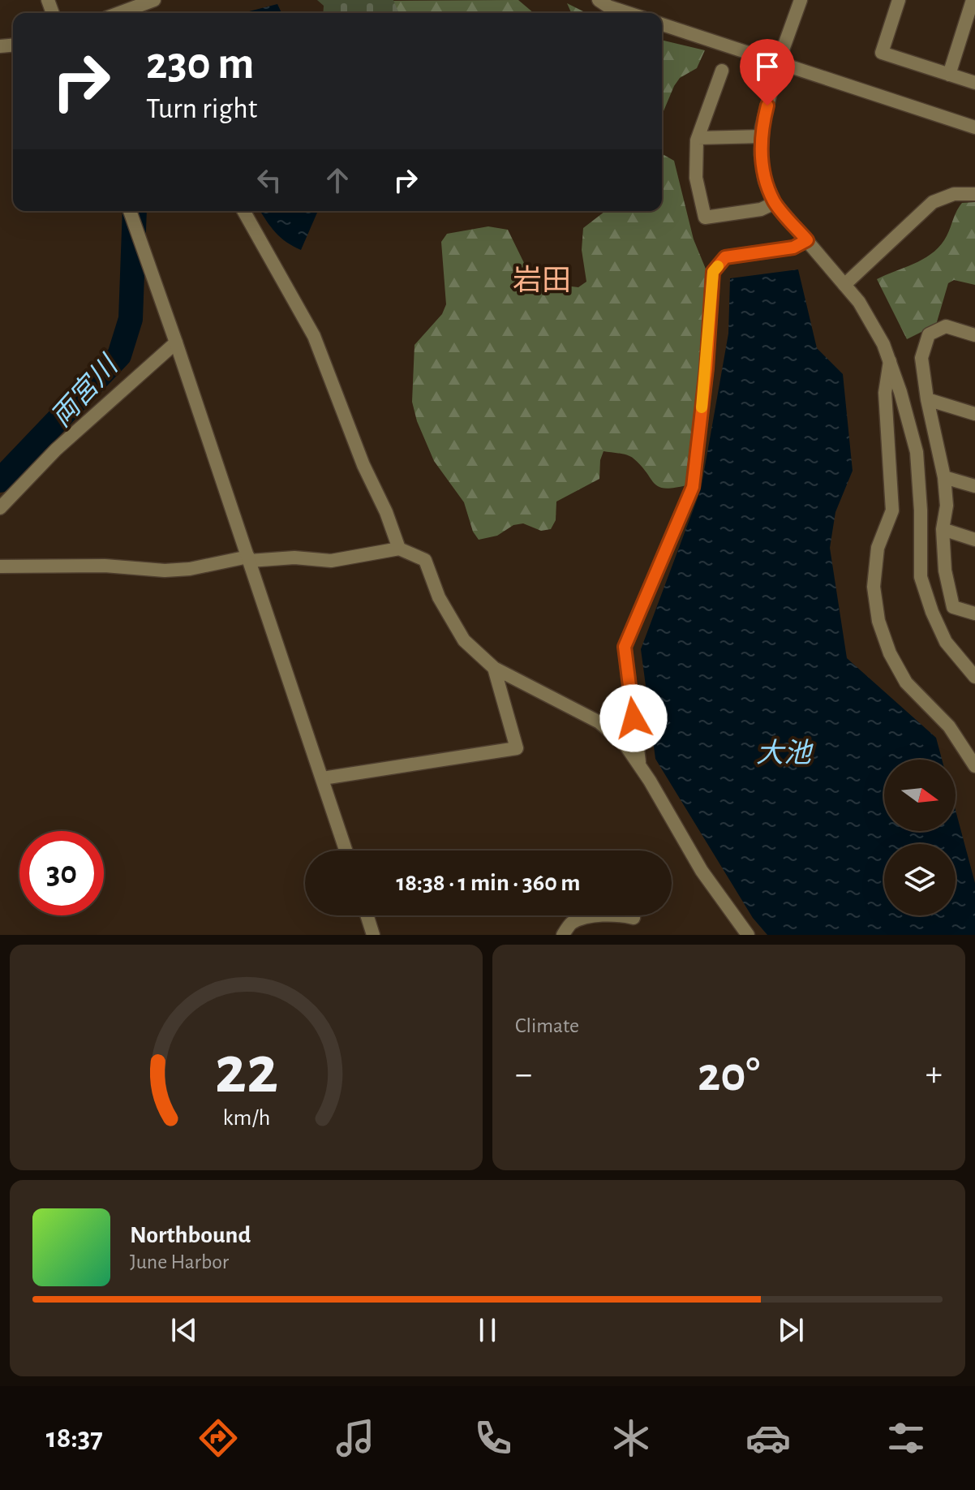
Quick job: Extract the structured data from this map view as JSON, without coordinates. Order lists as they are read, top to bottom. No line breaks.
{"districts":["岩田"],"water":["両宮川","大池"],"north":"right","page":{"turn":["230 m","Turn right"],"limit":"30","trip":"18:38 · 1 min · 360 m","tile":"Climate","heat":["−","20°","+"],"song":["Northbound","June Harbor"],"tabs":"18:37","gauge":["22","km/h"]}}
